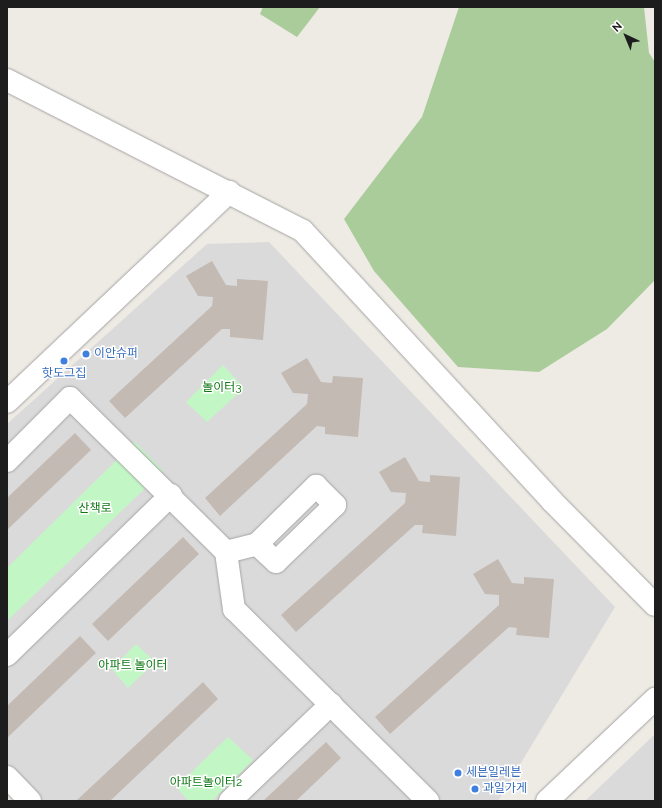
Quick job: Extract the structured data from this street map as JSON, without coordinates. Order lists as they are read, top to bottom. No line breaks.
{"parks":["놀이터3","산책로","아파트 놀이터","아파트놀이터2"],"places":["이안슈퍼","핫도그집","세븐일레븐","과일가게"],"north":"top left"}
